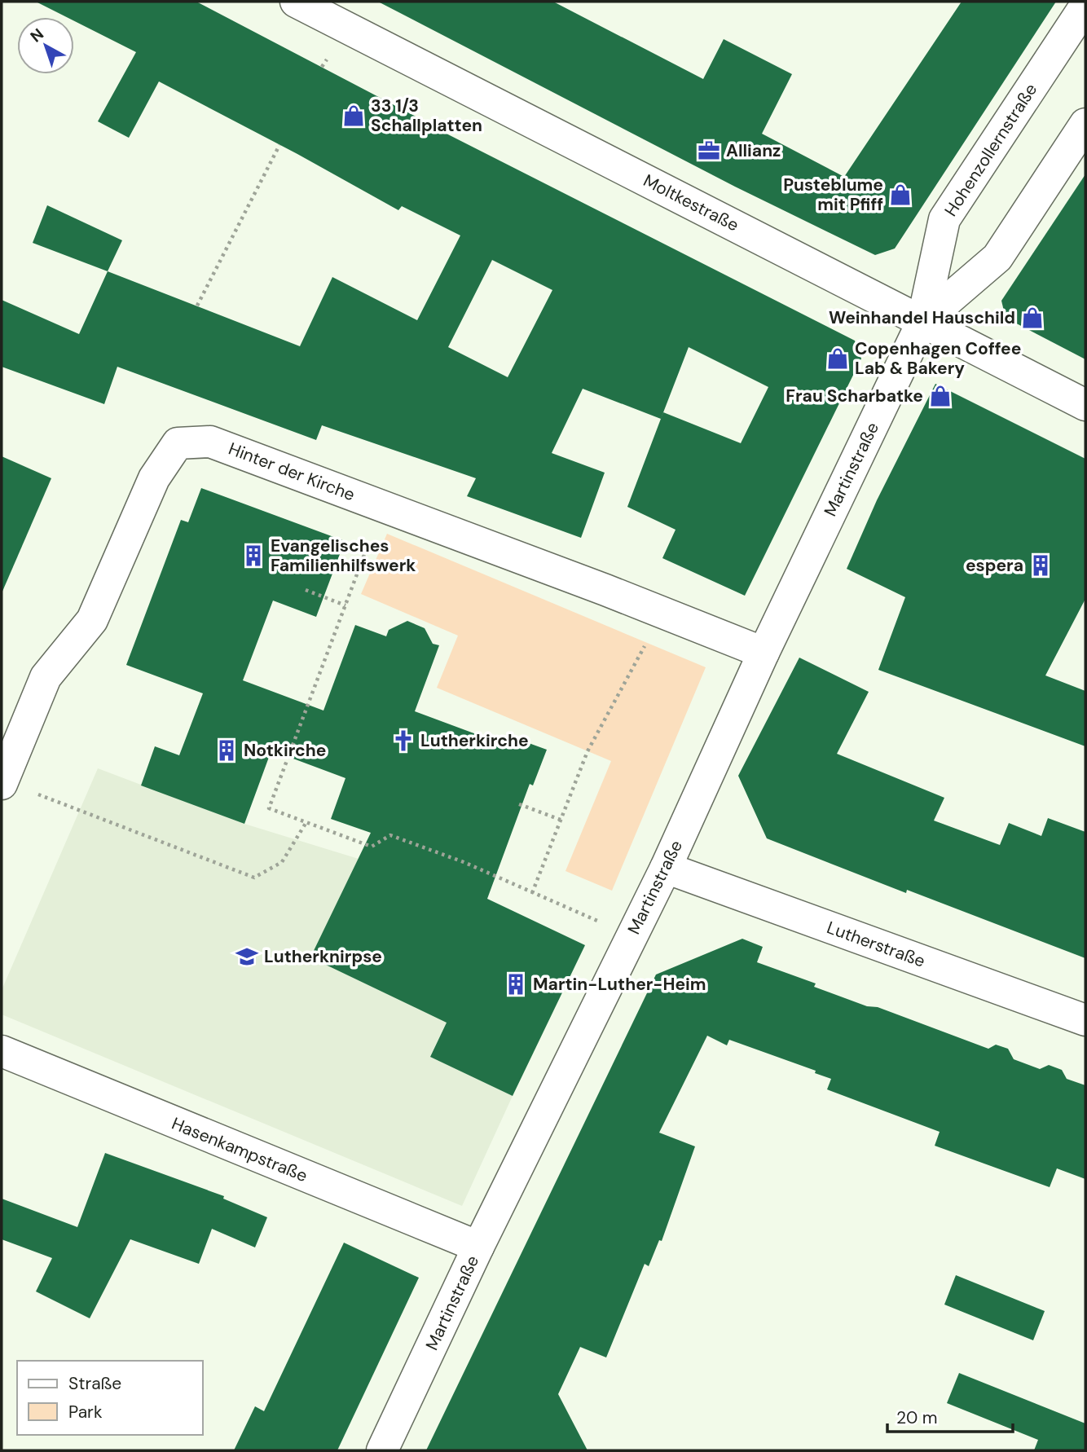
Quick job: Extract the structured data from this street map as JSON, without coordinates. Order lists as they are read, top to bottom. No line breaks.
{"streets":{"street":["Hohenzollernstraße","Moltkestraße","Martinstraße","Hinter der Kirche","Lutherstraße","Hasenkampstraße"]},"crossings":[["Hohenzollernstraße","Moltkestraße"],["Hohenzollernstraße","Martinstraße"],["Moltkestraße","Martinstraße"],["Martinstraße","Hinter der Kirche"],["Martinstraße","Lutherstraße"],["Martinstraße","Hasenkampstraße"]],"places":{"shop":["33 1/3 Schallplatten","Pusteblume mit Pfiff","Weinhandel Hauschild","Copenhagen Coffee Lab & Bakery","Frau Scharbatke"],"office":["Allianz"],"building":["Evangelisches Familienhilfswerk","espera","Notkirche","Martin-Luther-Heim"],"church":["Lutherkirche"],"school or university":["Lutherknirpse"]},"legend":["Straße","Park"],"scale_bar":"20 m","north":"top left"}
